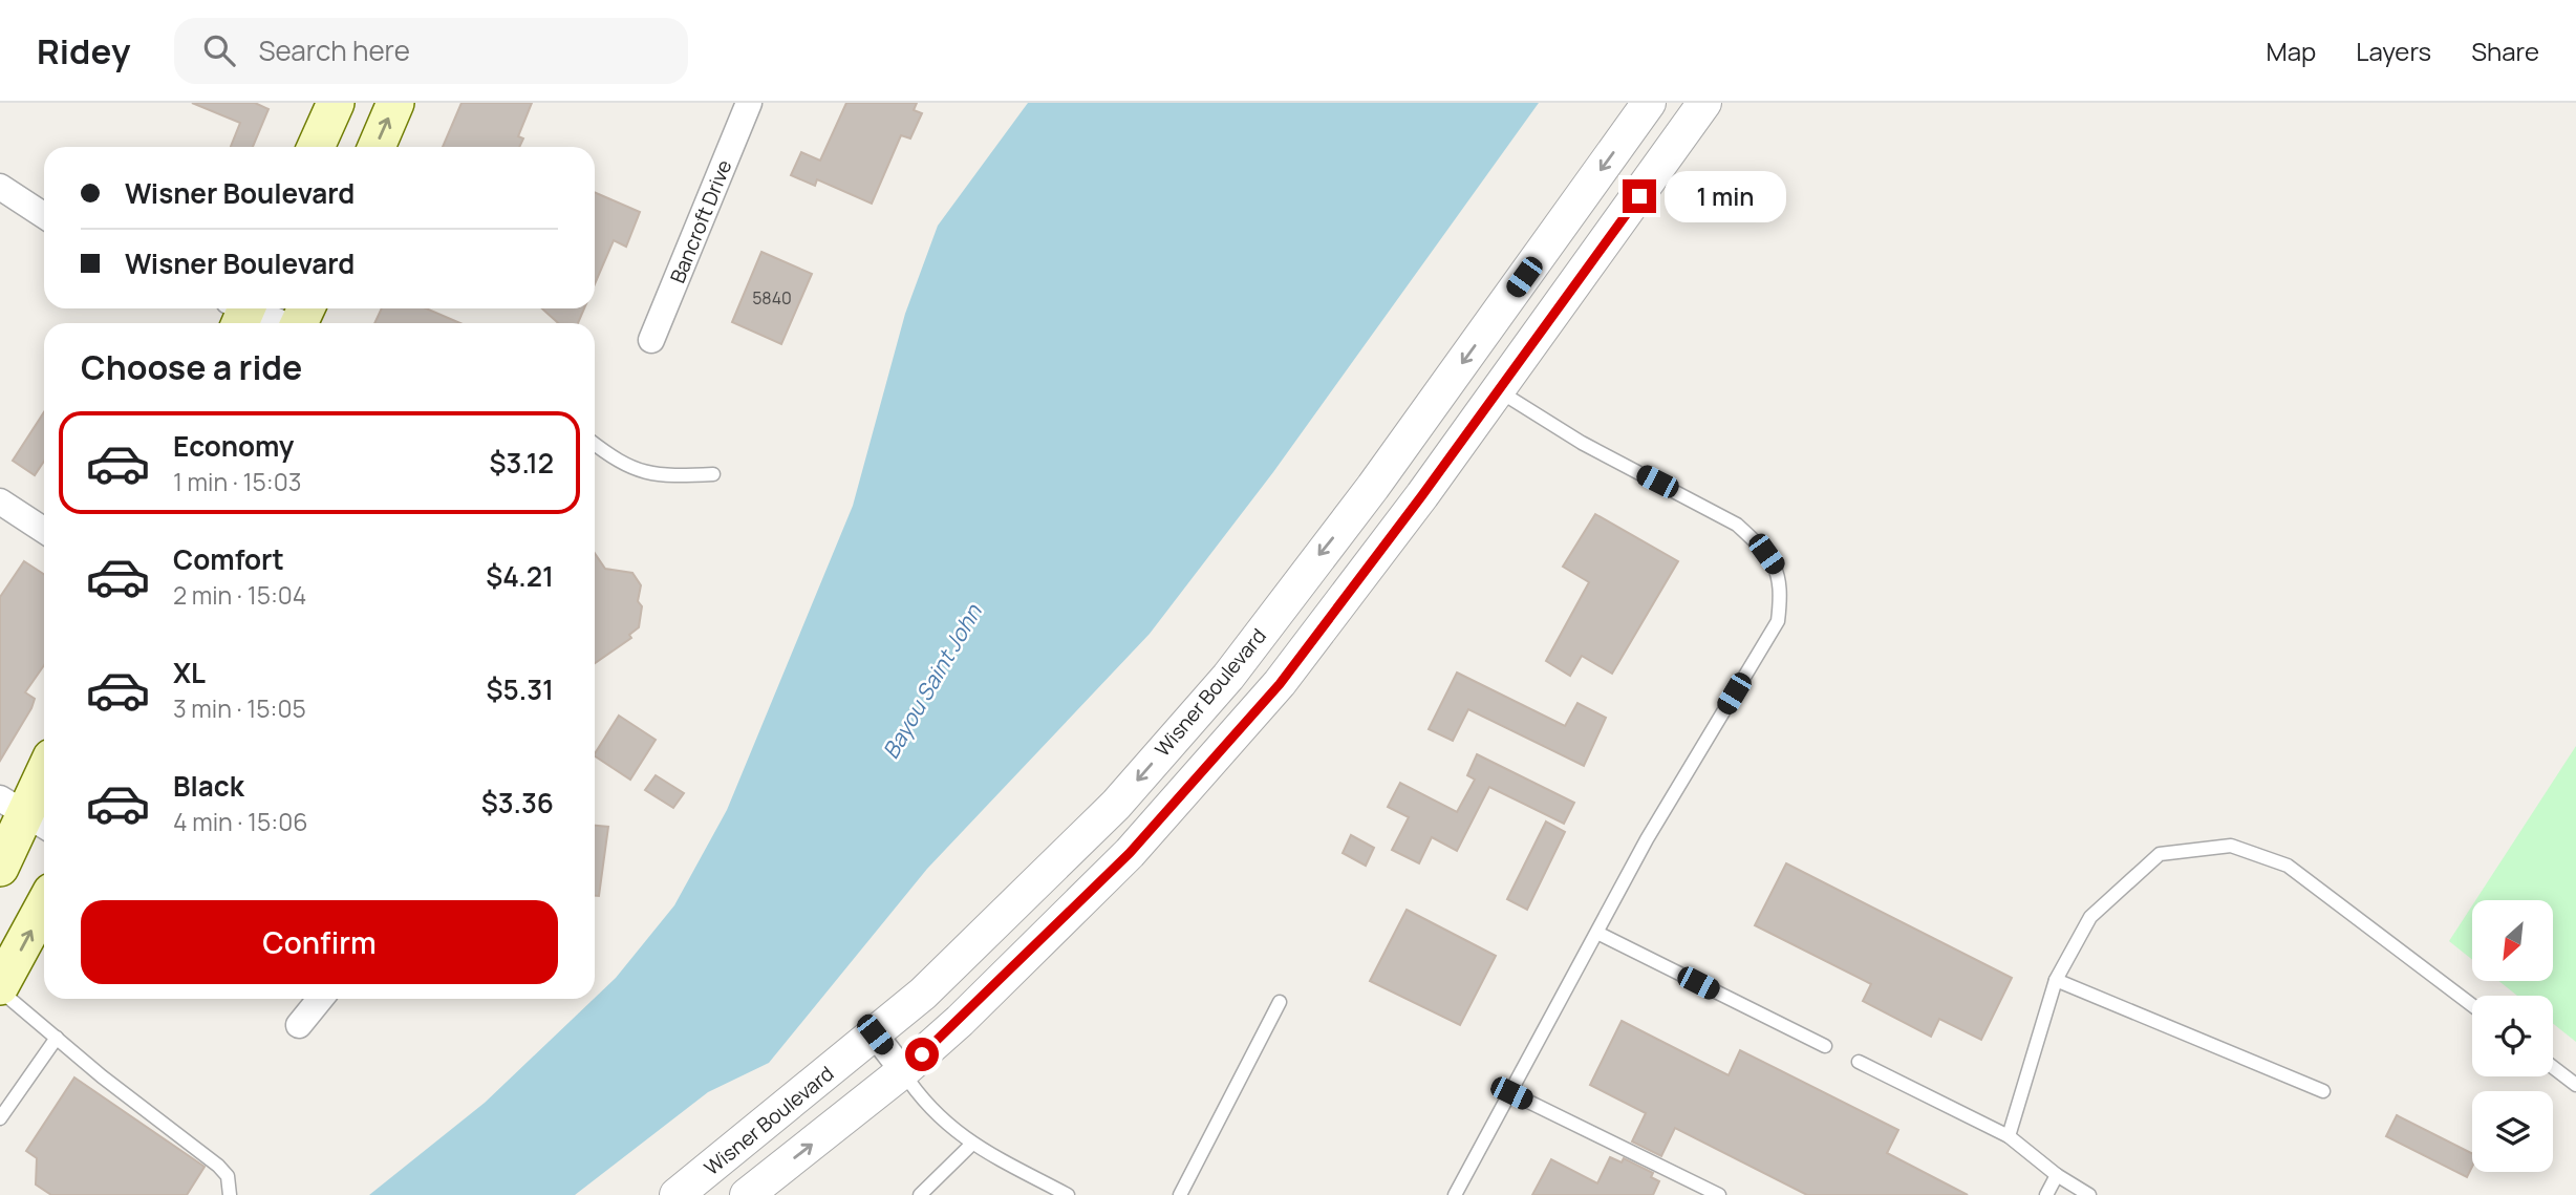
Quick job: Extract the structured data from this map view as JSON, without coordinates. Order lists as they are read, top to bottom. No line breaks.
{"streets":{"street":["Bancroft Drive","Wisner Boulevard"]},"water":["Bayou Saint John"],"house_numbers":["5840"],"north":"bottom left","page":{"header":"Ridey","search":"Search here","nav":["Map","Layers","Share"],"banner":["Wisner Boulevard","Wisner Boulevard"],"bubble":"1 min","heading":"Choose a ride","list":[{"name":"Economy","note":"1 min · 15:03","value":"$3.12"},{"name":"Comfort","note":"2 min · 15:04","value":"$4.21"},{"name":"XL","note":"3 min · 15:05","value":"$5.31"},{"name":"Black","note":"4 min · 15:06","value":"$3.36"}],"buttons":"Confirm"}}
